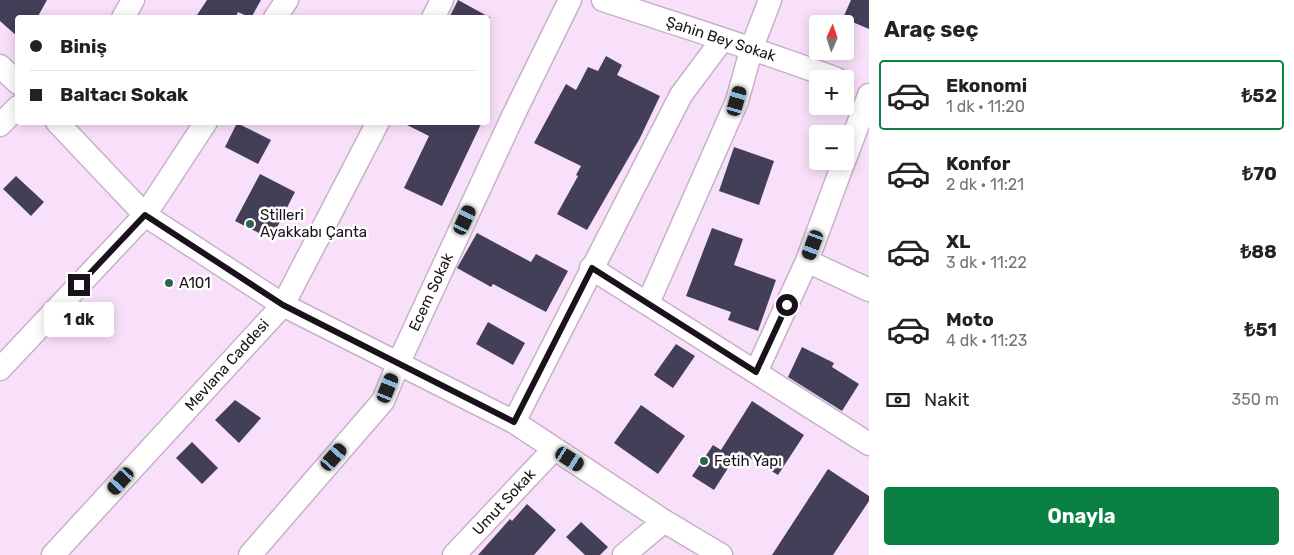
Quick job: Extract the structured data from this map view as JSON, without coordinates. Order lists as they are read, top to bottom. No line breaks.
{"streets":{"street":["Şahin Bey Sokak","Ecem Sokak","Mevlana Caddesi","Umut Sokak"]},"places":["Stilleri Ayakkabı Çanta","A101","Fetih Yapı"],"north":"top","page":{"heading":"Araç seç","map_buttons":["+","−"],"banner":["Biniş","Baltacı Sokak"],"list":[{"name":"Ekonomi","note":"1 dk · 11:20","value":"₺52"},{"name":"Konfor","note":"2 dk · 11:21","value":"₺70"},{"name":"XL","note":"3 dk · 11:22","value":"₺88"},{"name":"Moto","note":"4 dk · 11:23","value":"₺51"}],"bubble":"1 dk","pay":["Nakit","350 m"],"buttons":"Onayla"}}
